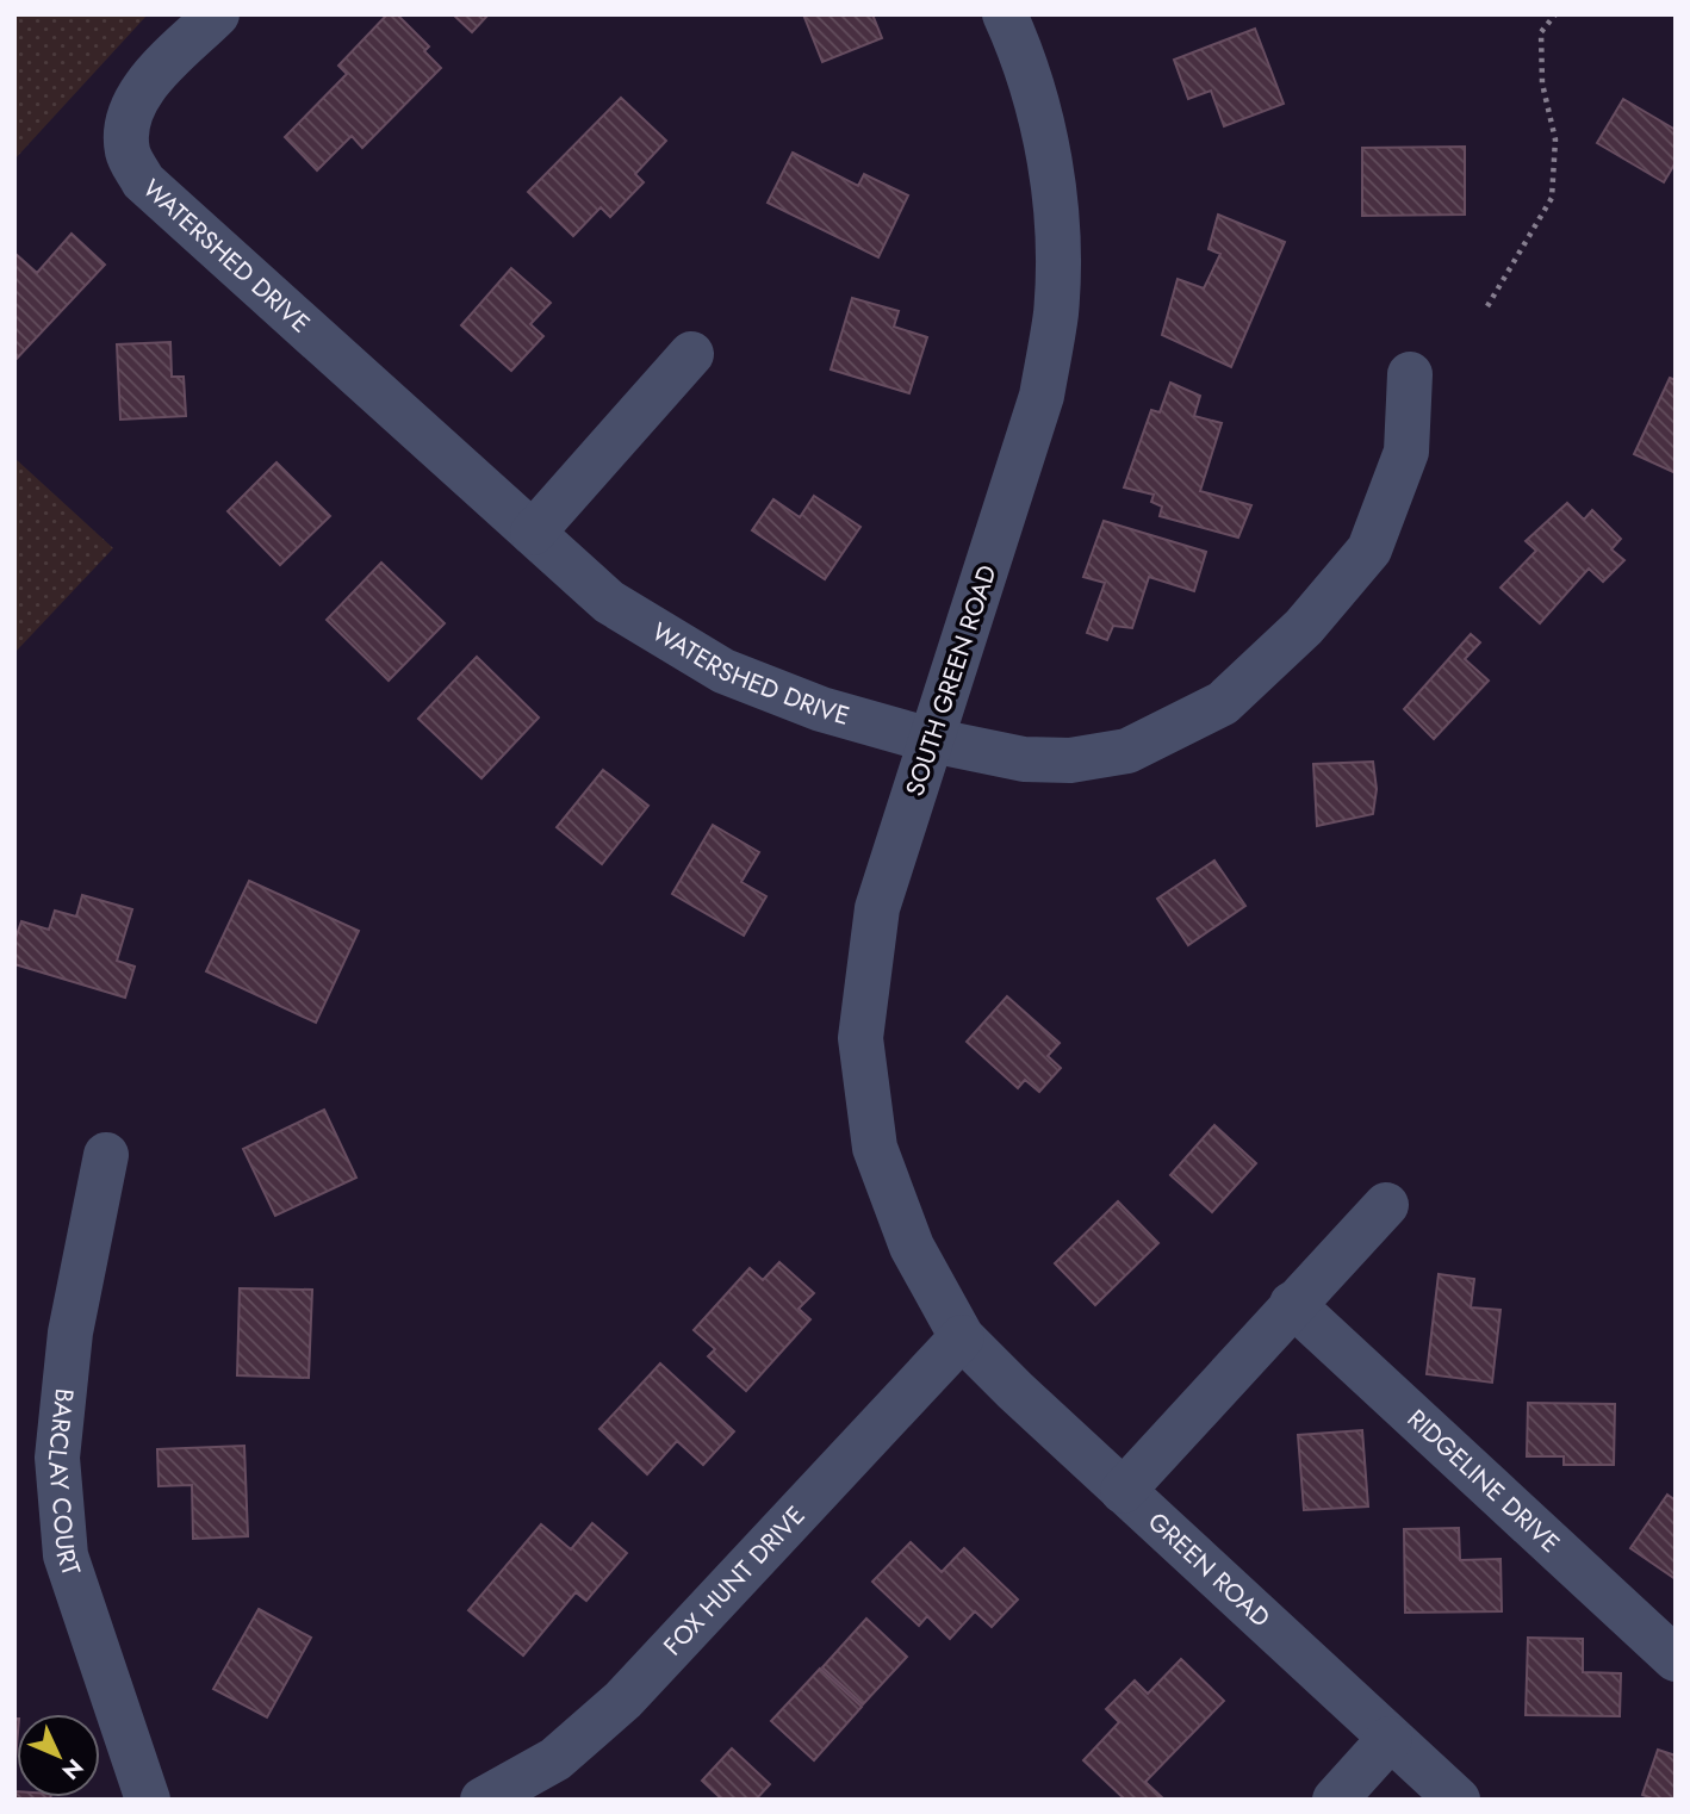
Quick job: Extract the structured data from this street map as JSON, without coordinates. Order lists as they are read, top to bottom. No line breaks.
{"streets":{"street":["WATERSHED DRIVE","SOUTH GREEN ROAD","BARCLAY COURT","RIDGELINE DRIVE","GREEN ROAD","FOX HUNT DRIVE"]},"crossings":[["WATERSHED DRIVE","SOUTH GREEN ROAD"],["SOUTH GREEN ROAD","GREEN ROAD"],["SOUTH GREEN ROAD","FOX HUNT DRIVE"],["GREEN ROAD","FOX HUNT DRIVE"]],"north":"bottom right"}
